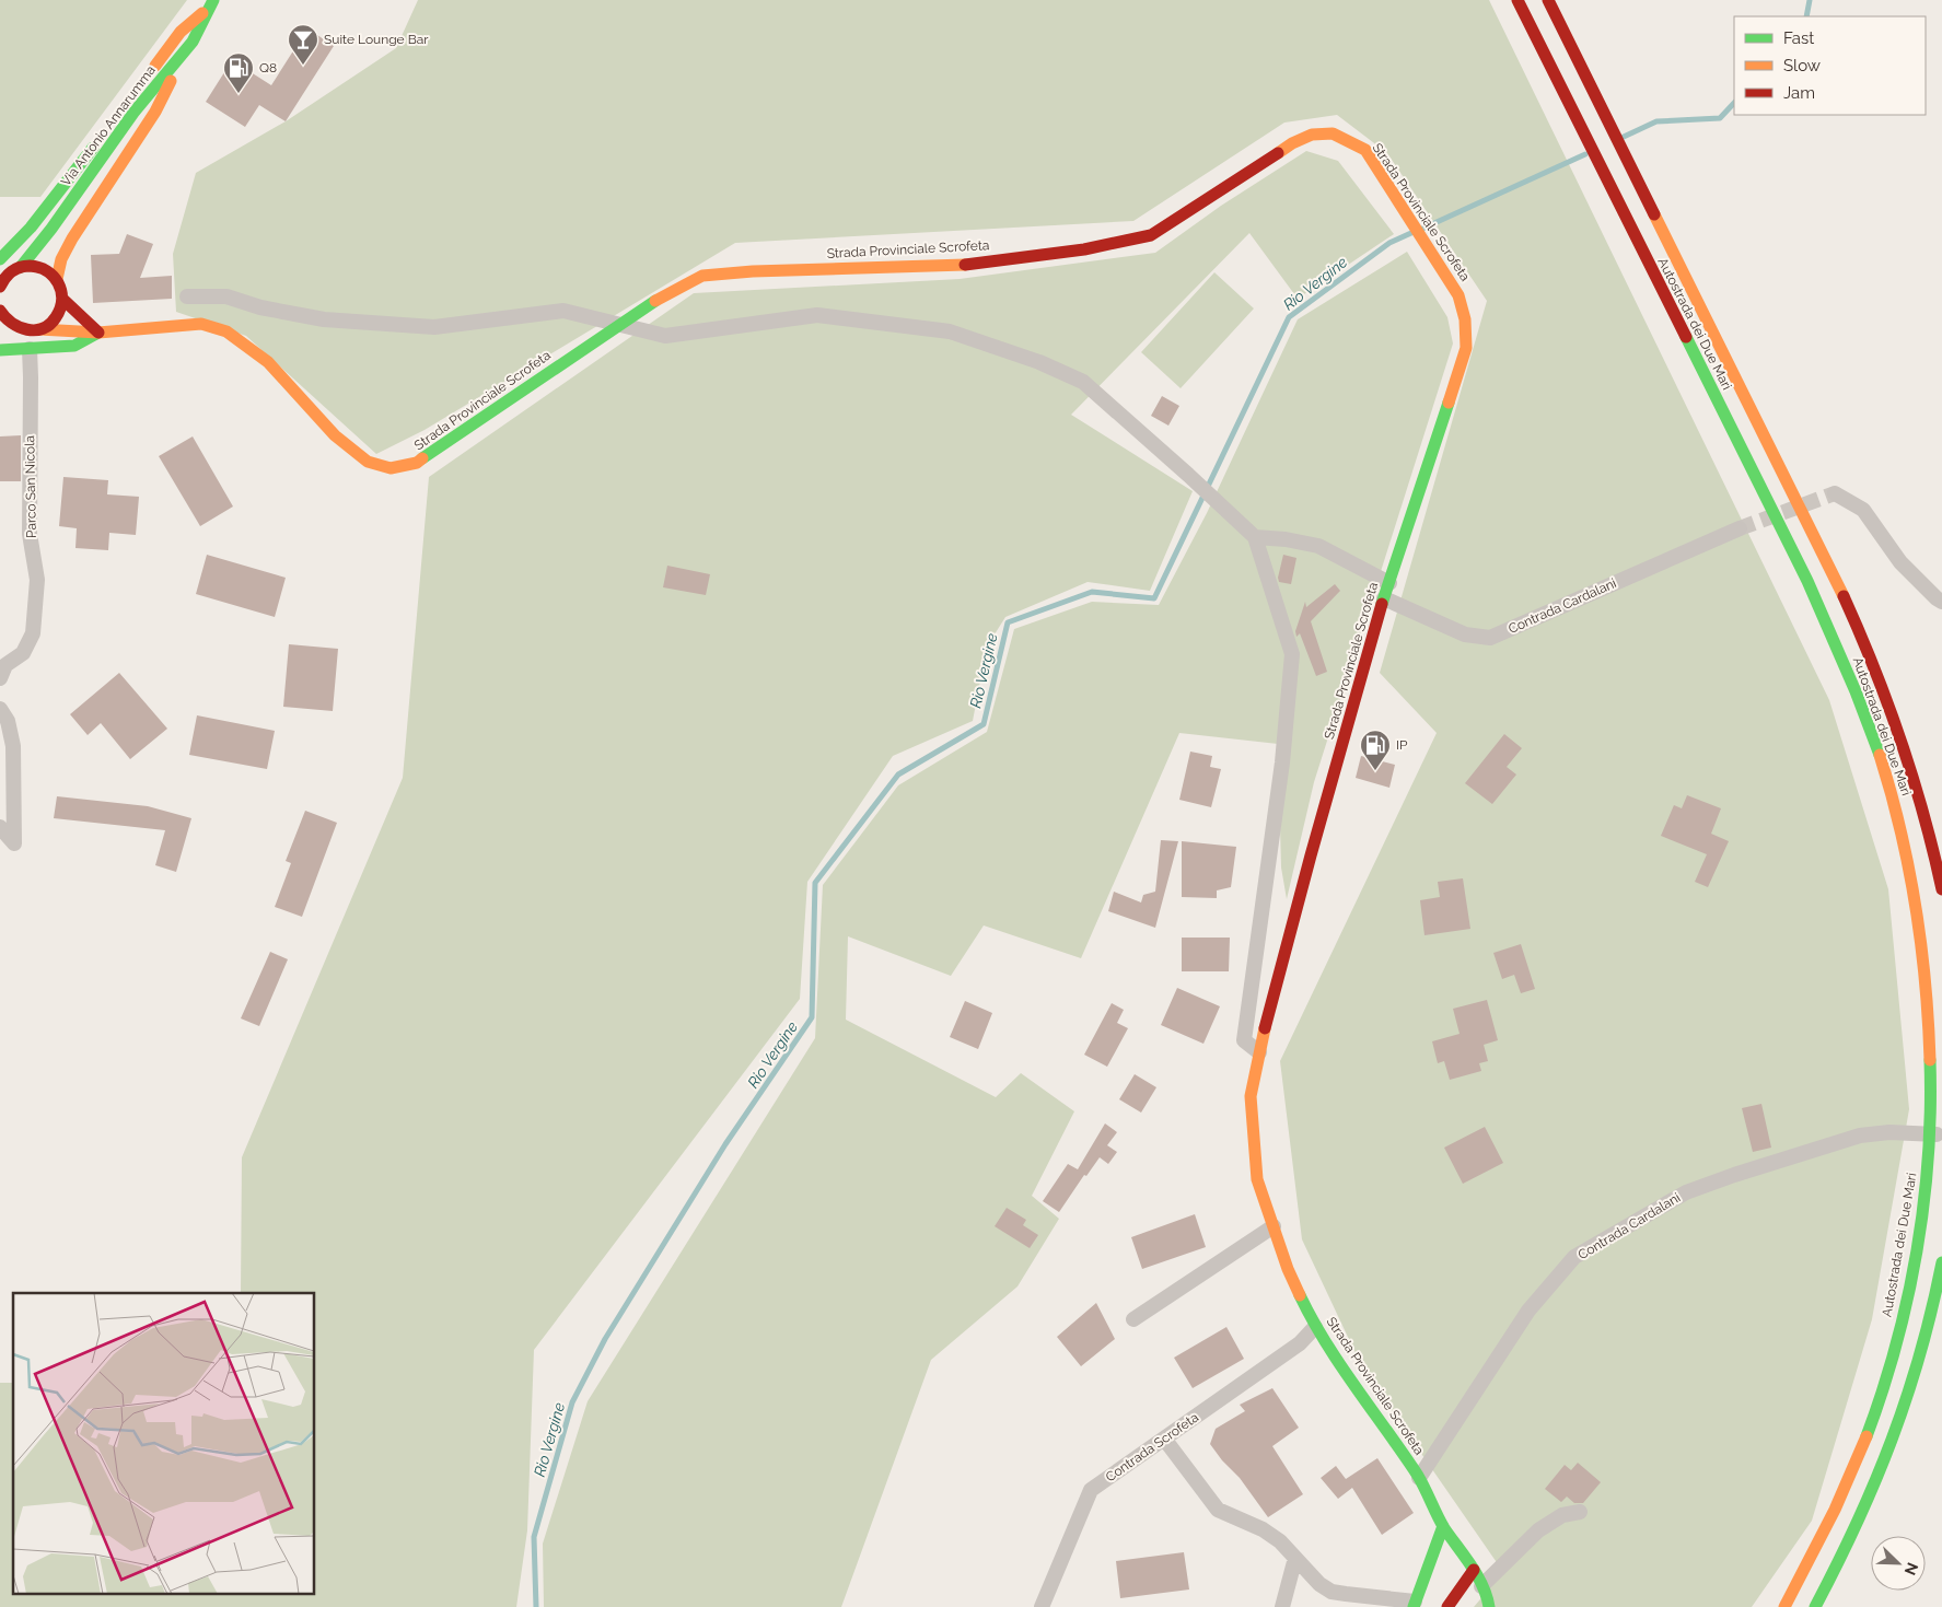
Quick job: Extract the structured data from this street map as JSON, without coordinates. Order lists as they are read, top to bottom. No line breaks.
{"streets":{"main road":["Via Antonio Annarumma","Strada Provinciale Scrofeta","Autostrada dei Due Mari"],"street":["Parco San Nicola","Contrada Cardalani","Contrada Scrofeta"]},"crossings":[["Strada Provinciale Scrofeta","Contrada Cardalani"],["Strada Provinciale Scrofeta","Contrada Scrofeta"]],"water":["Rio Vergine"],"places":{"bar":["Suite Lounge Bar"],"fuel station":["Q8","IP"]},"legend":["Fast","Slow","Jam"],"north":"bottom right"}
